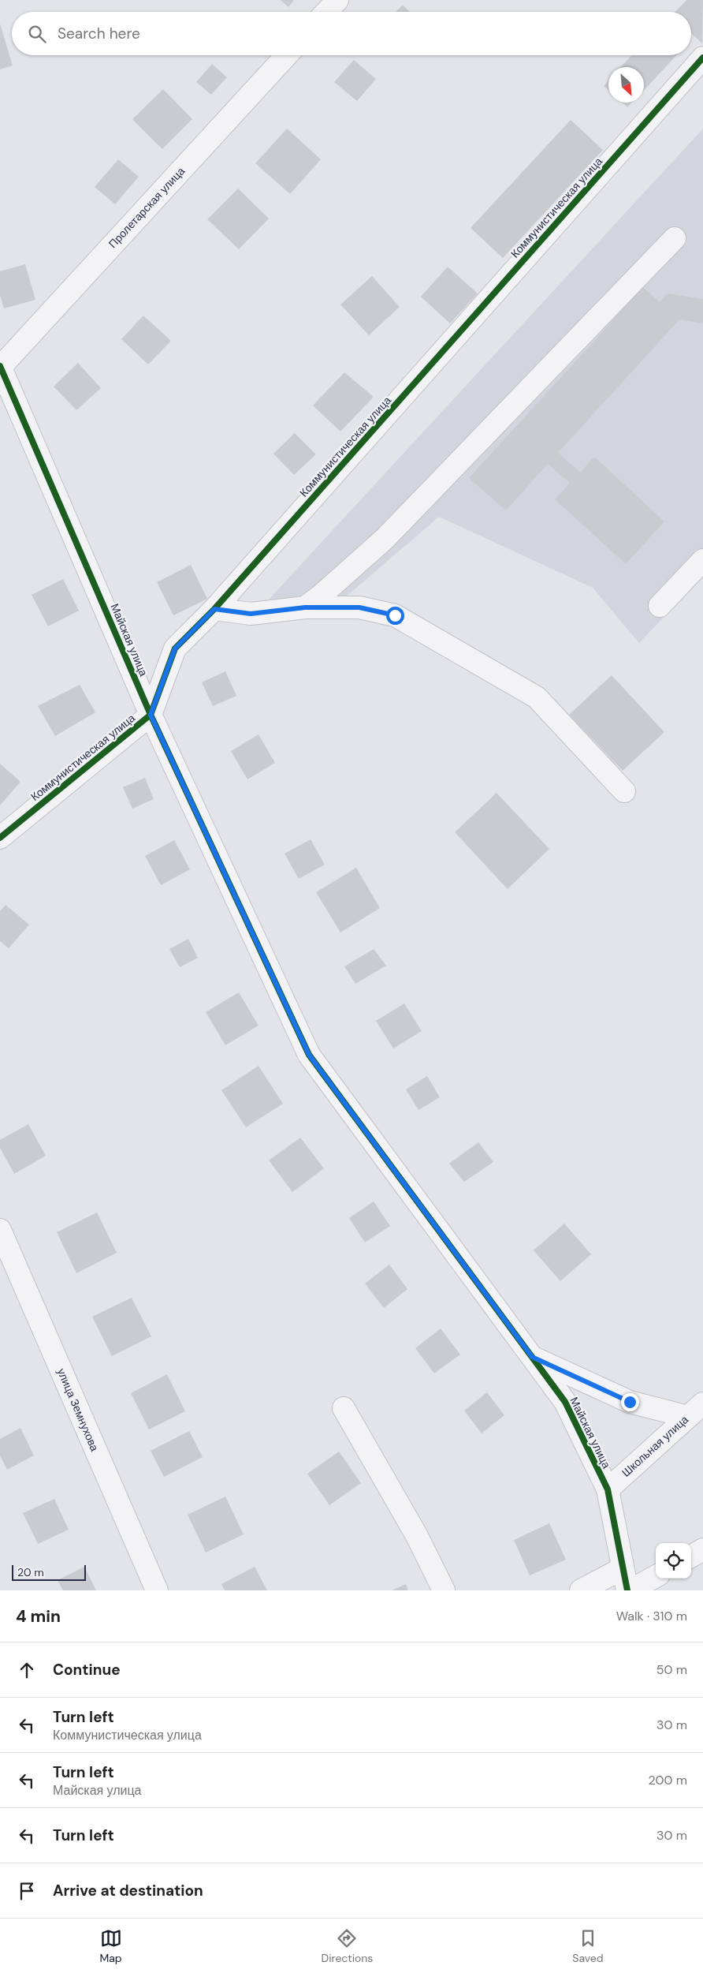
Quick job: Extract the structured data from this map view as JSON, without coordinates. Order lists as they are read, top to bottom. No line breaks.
{"streets":{"street":["Пролетарская улица","Коммунистическая улица","Майская улица","улица Земнухова","Школьная улица"]},"crossings":[["Пролетарская улица","Майская улица"],["Коммунистическая улица","Майская улица"],["Майская улица","Школьная улица"]],"scale_bar":"20 m","north":"bottom right","page":{"search":"Search here","scale":"20 m","heading":["4 min","Walk · 310 m"],"list":[["Continue","50 m"],["Turn left","Коммунистическая улица","30 m"],["Turn left","Майская улица","200 m"],["Turn left","30 m"],"Arrive at destination"],"nav":["Map","Directions","Saved"]}}
